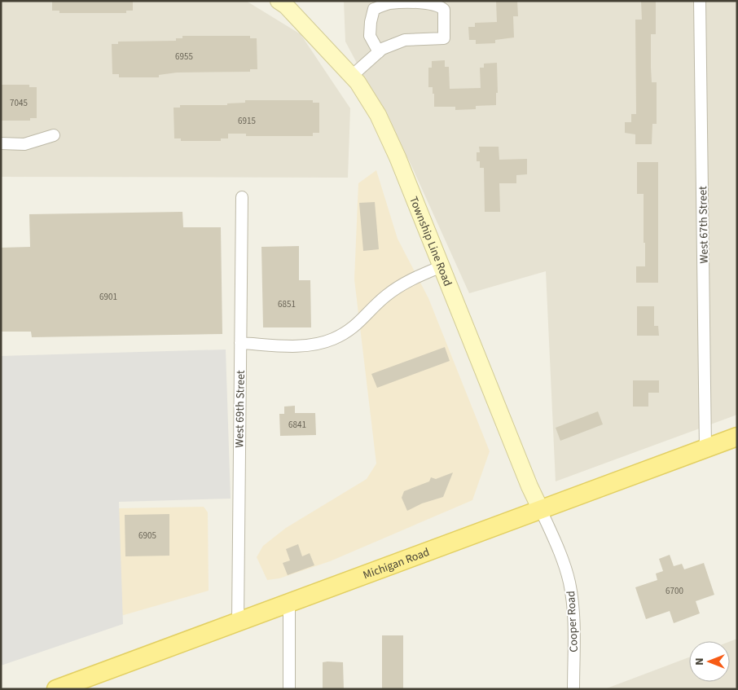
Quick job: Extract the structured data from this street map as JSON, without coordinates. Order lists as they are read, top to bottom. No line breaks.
{"streets":{"main road":["Township Line Road","Michigan Road"],"street":["West 67th Street","West 69th Street","Cooper Road"]},"crossings":[["West 67th Street","Michigan Road"],["Township Line Road","Michigan Road"],["Township Line Road","Cooper Road"],["West 69th Street","Michigan Road"],["Michigan Road","Cooper Road"]],"house_numbers":["6955","7045","6915","6901","6851","6841","6905","6700"],"north":"left"}
